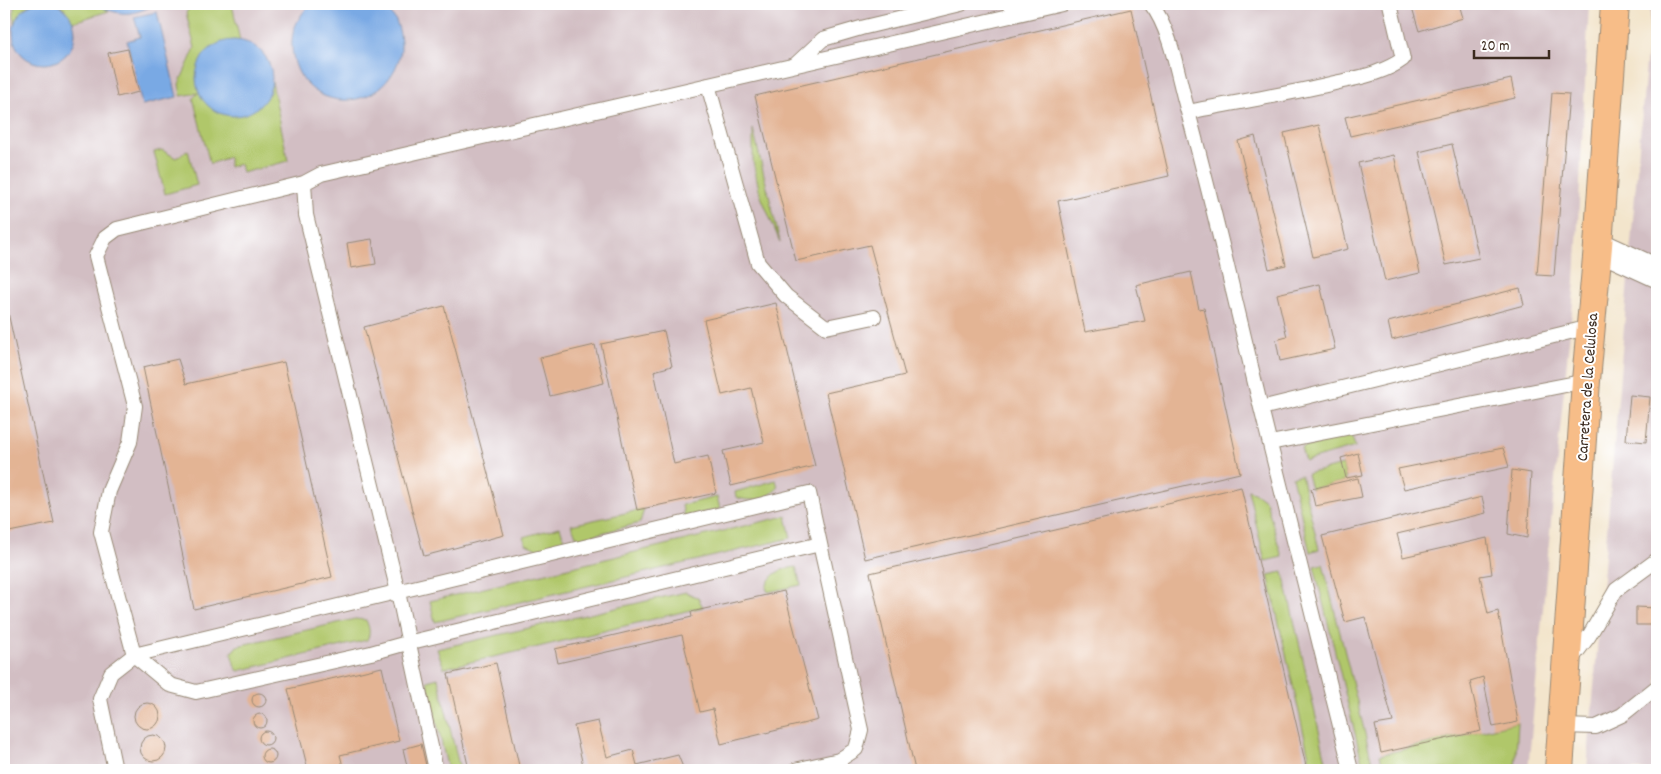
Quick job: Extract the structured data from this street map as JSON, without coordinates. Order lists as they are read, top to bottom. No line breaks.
{"streets":{"highway":["Carretera de la Celulosa"]},"scale_bar":"20 m"}
